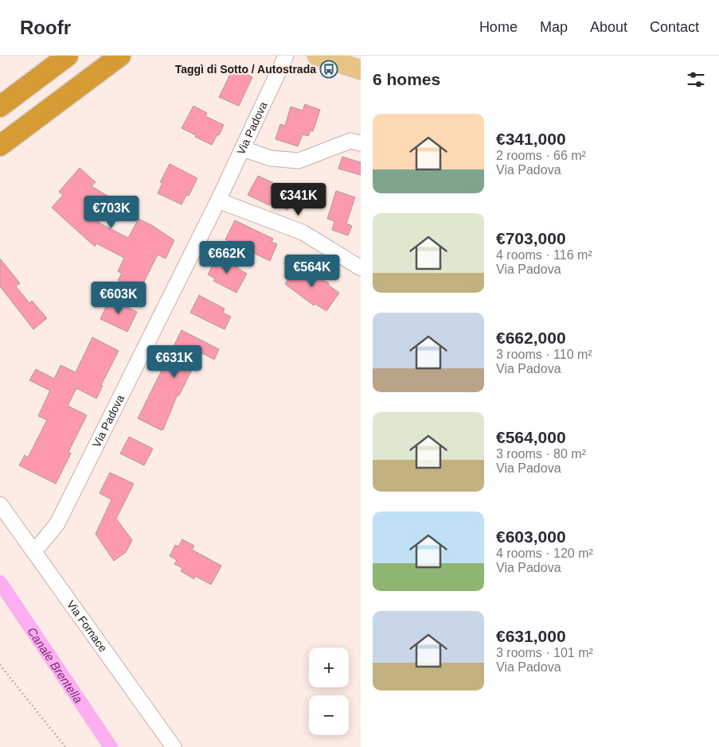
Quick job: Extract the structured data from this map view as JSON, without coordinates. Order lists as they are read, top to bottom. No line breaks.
{"streets":{"street":["Via Padova","Via Fornace"]},"crossings":[["Via Padova","Via Fornace"]],"water":["Canale Brentella"],"places":{"bus stop":["Taggì di Sotto / Autostrada"]},"page":{"header":"Roofr","nav":["Home","Map","About","Contact"],"heading":"6 homes","list":[{"name":"€341,000","note":"2 rooms · 66 m² · Via Padova"},{"name":"€703,000","note":"4 rooms · 116 m² · Via Padova"},{"name":"€662,000","note":"3 rooms · 110 m² · Via Padova"},{"name":"€564,000","note":"3 rooms · 80 m² · Via Padova"},{"name":"€603,000","note":"4 rooms · 120 m² · Via Padova"},{"name":"€631,000","note":"3 rooms · 101 m² · Via Padova"}],"price":["€341K","€703K","€662K","€564K","€603K","€631K"],"map_buttons":["+","−"]}}
